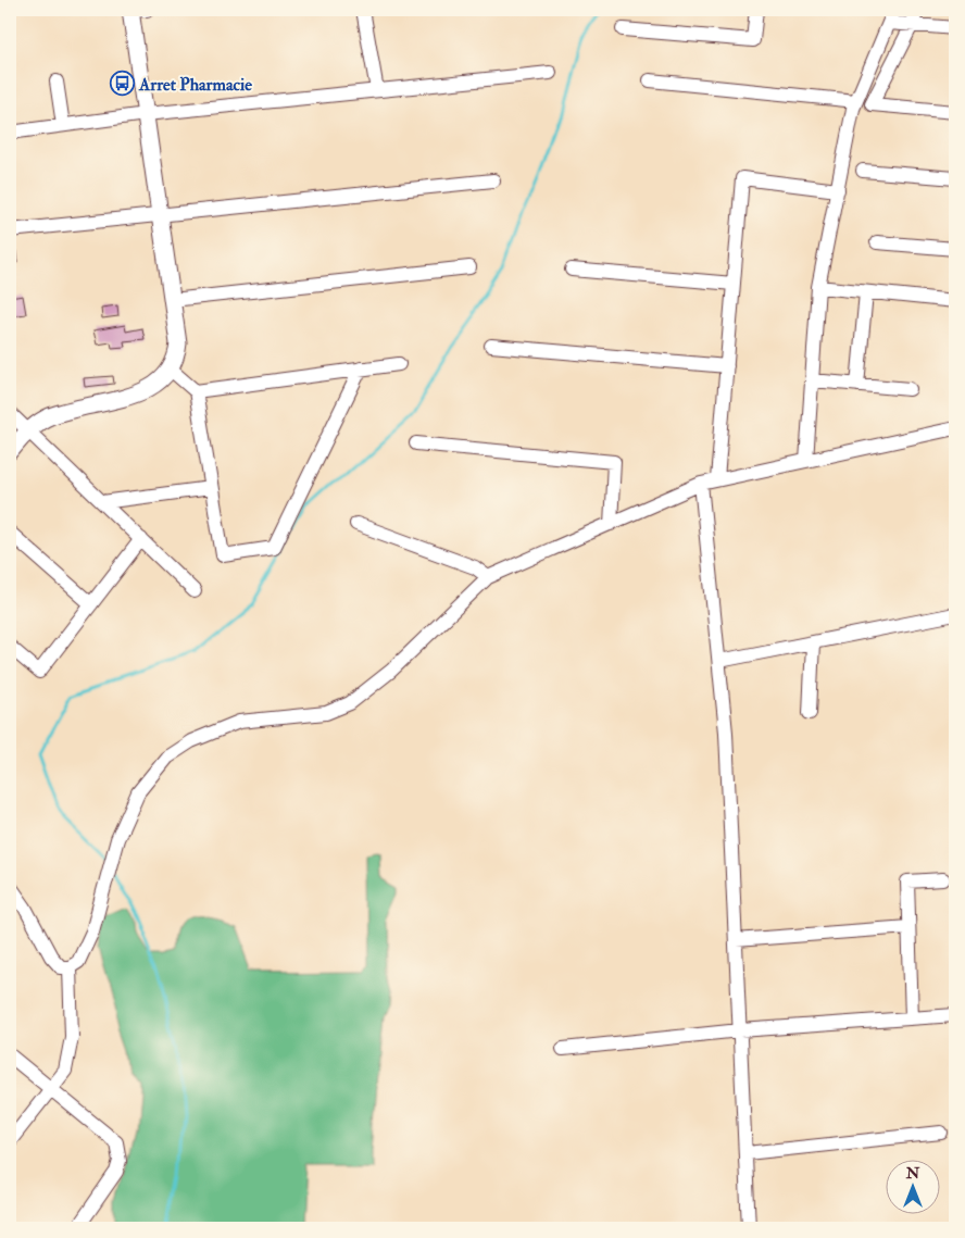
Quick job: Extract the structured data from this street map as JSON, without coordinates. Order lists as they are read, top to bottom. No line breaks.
{"places":{"bus stop":["Arret Pharmacie"]},"north":"top"}
